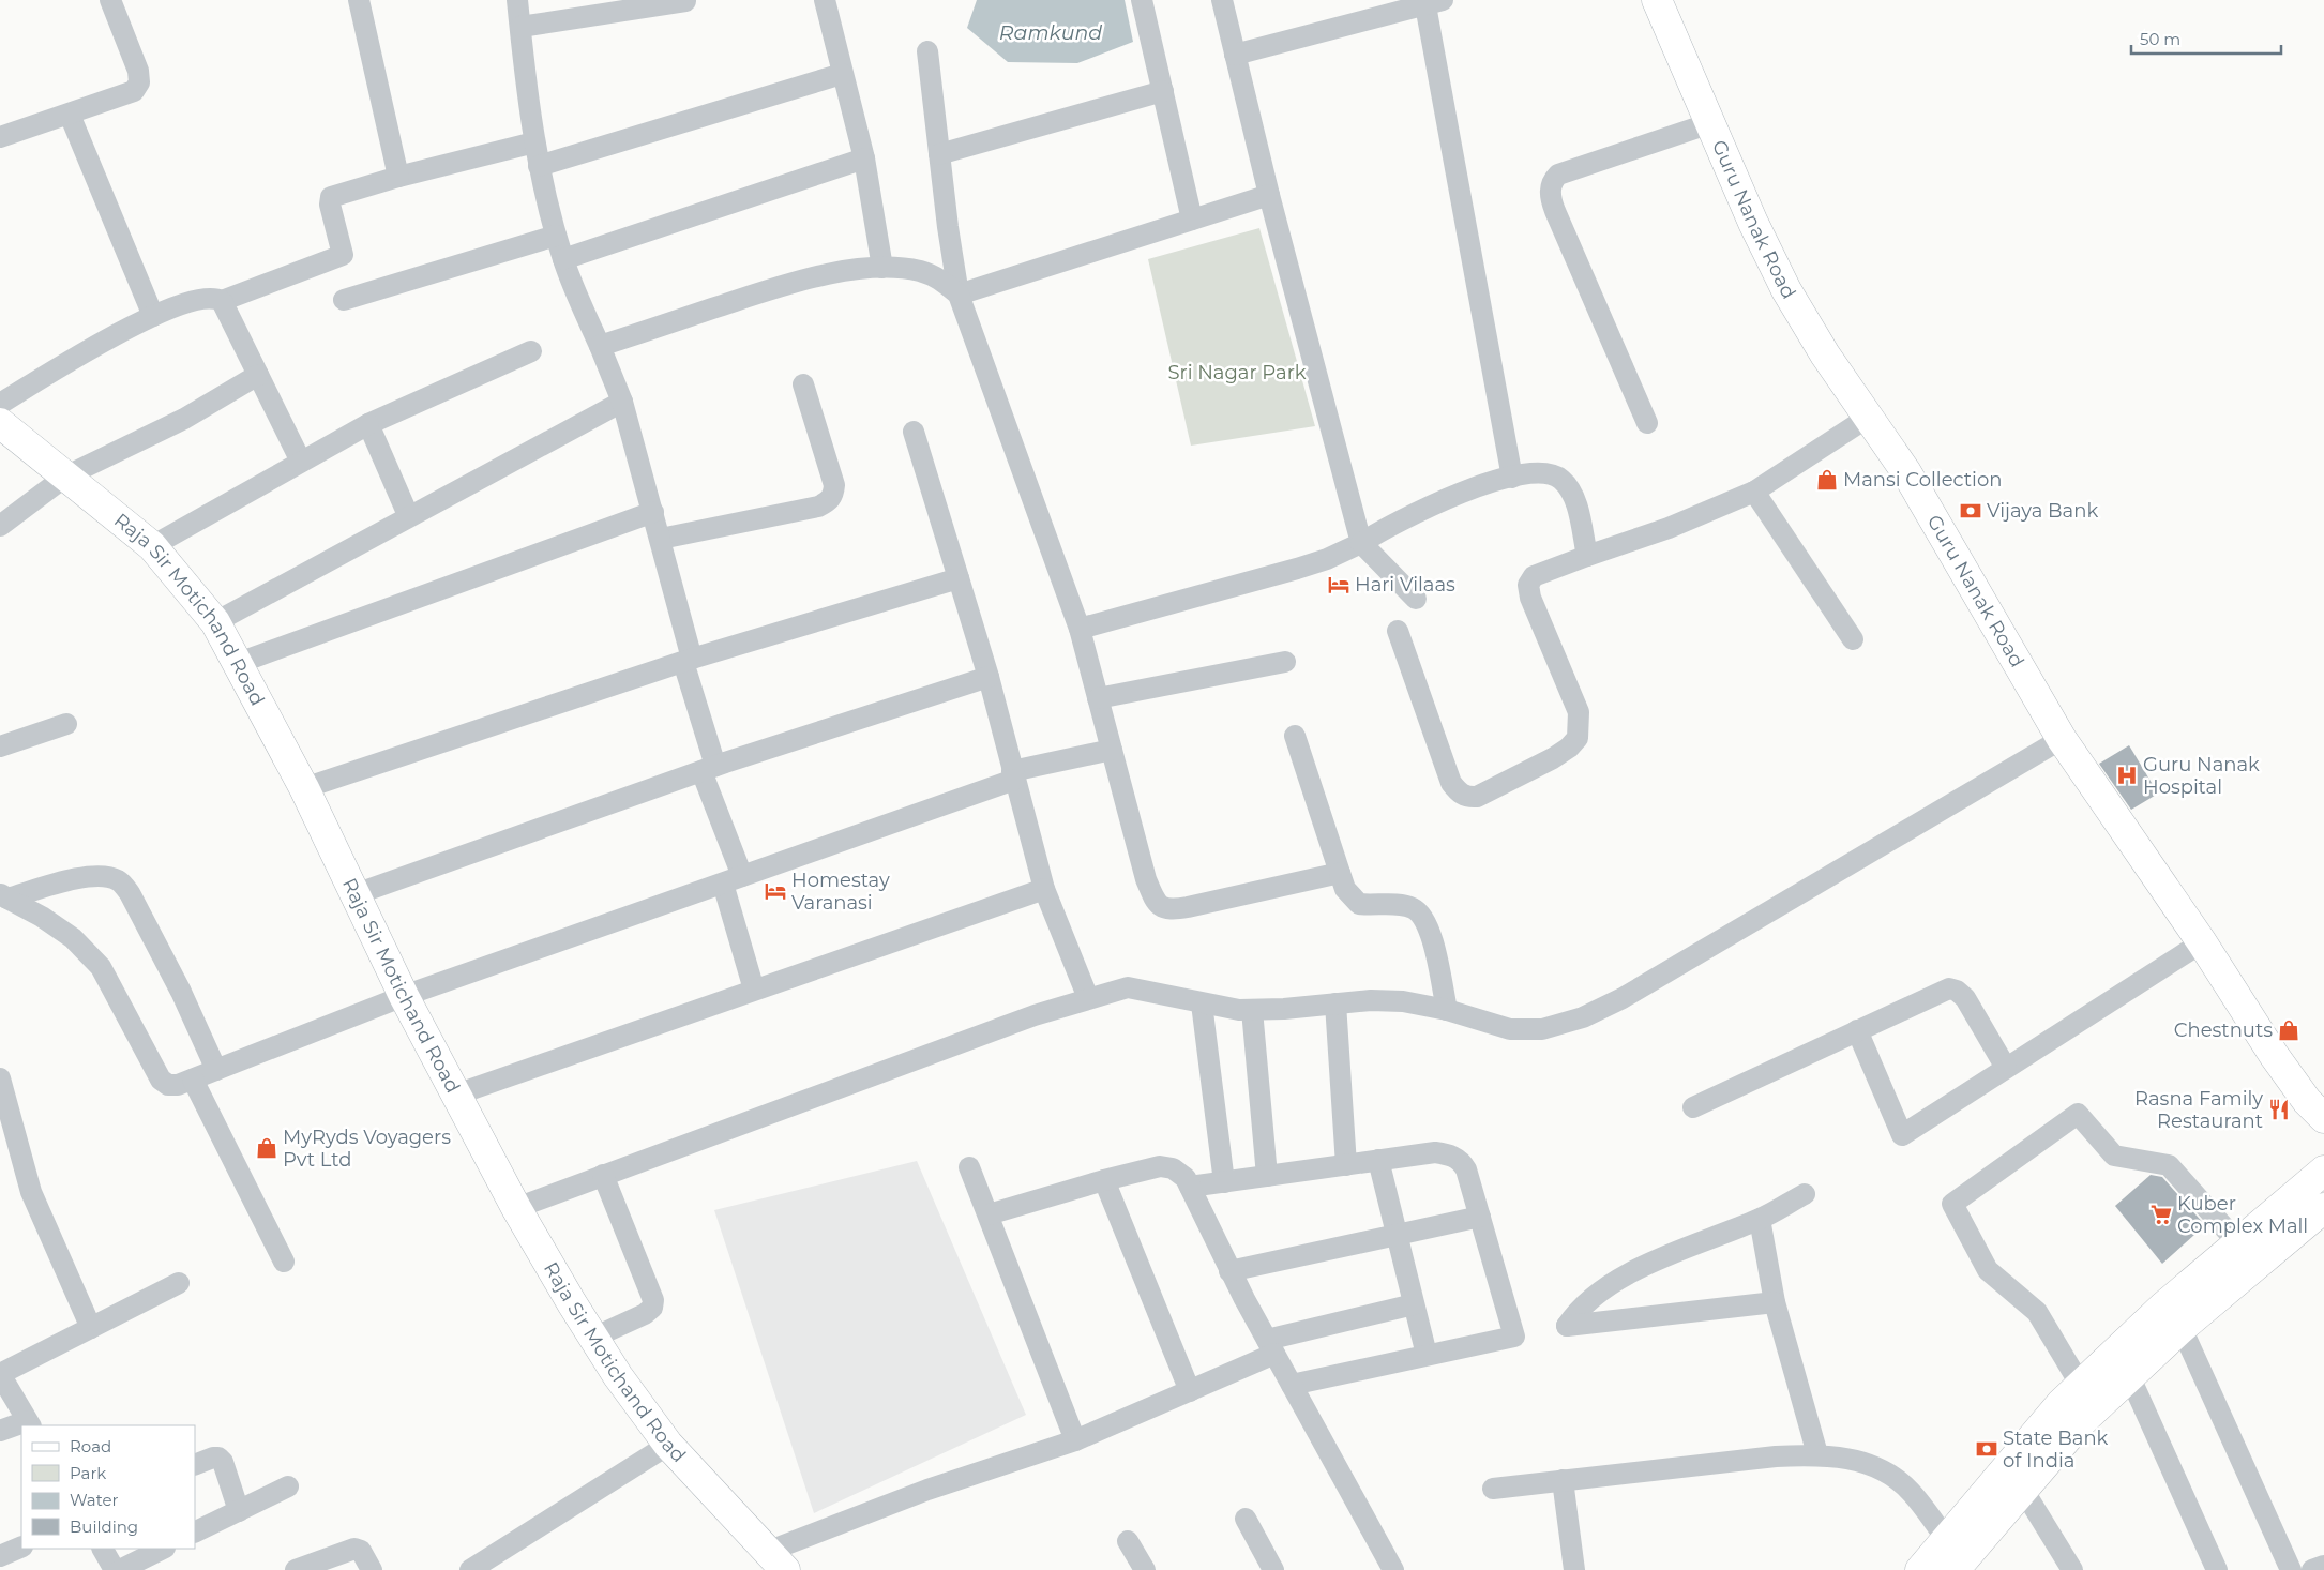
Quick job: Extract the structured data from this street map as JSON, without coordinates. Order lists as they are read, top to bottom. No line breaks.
{"streets":{"street":["Guru Nanak Road","Raja Sir Motichand Road"]},"water":["Ramkund"],"parks":["Sri Nagar Park"],"places":{"shop":["Mansi Collection","Chestnuts","MyRyds Voyagers Pvt Ltd"],"bank":["Vijaya Bank","State Bank of India"],"hotel":["Hari Vilaas","Homestay Varanasi"],"hospital":["Guru Nanak Hospital"],"restaurant":["Rasna Family Restaurant"],"supermarket":["Kuber Complex Mall"]},"legend":["Road","Park","Water","Building"],"scale_bar":"50 m"}
